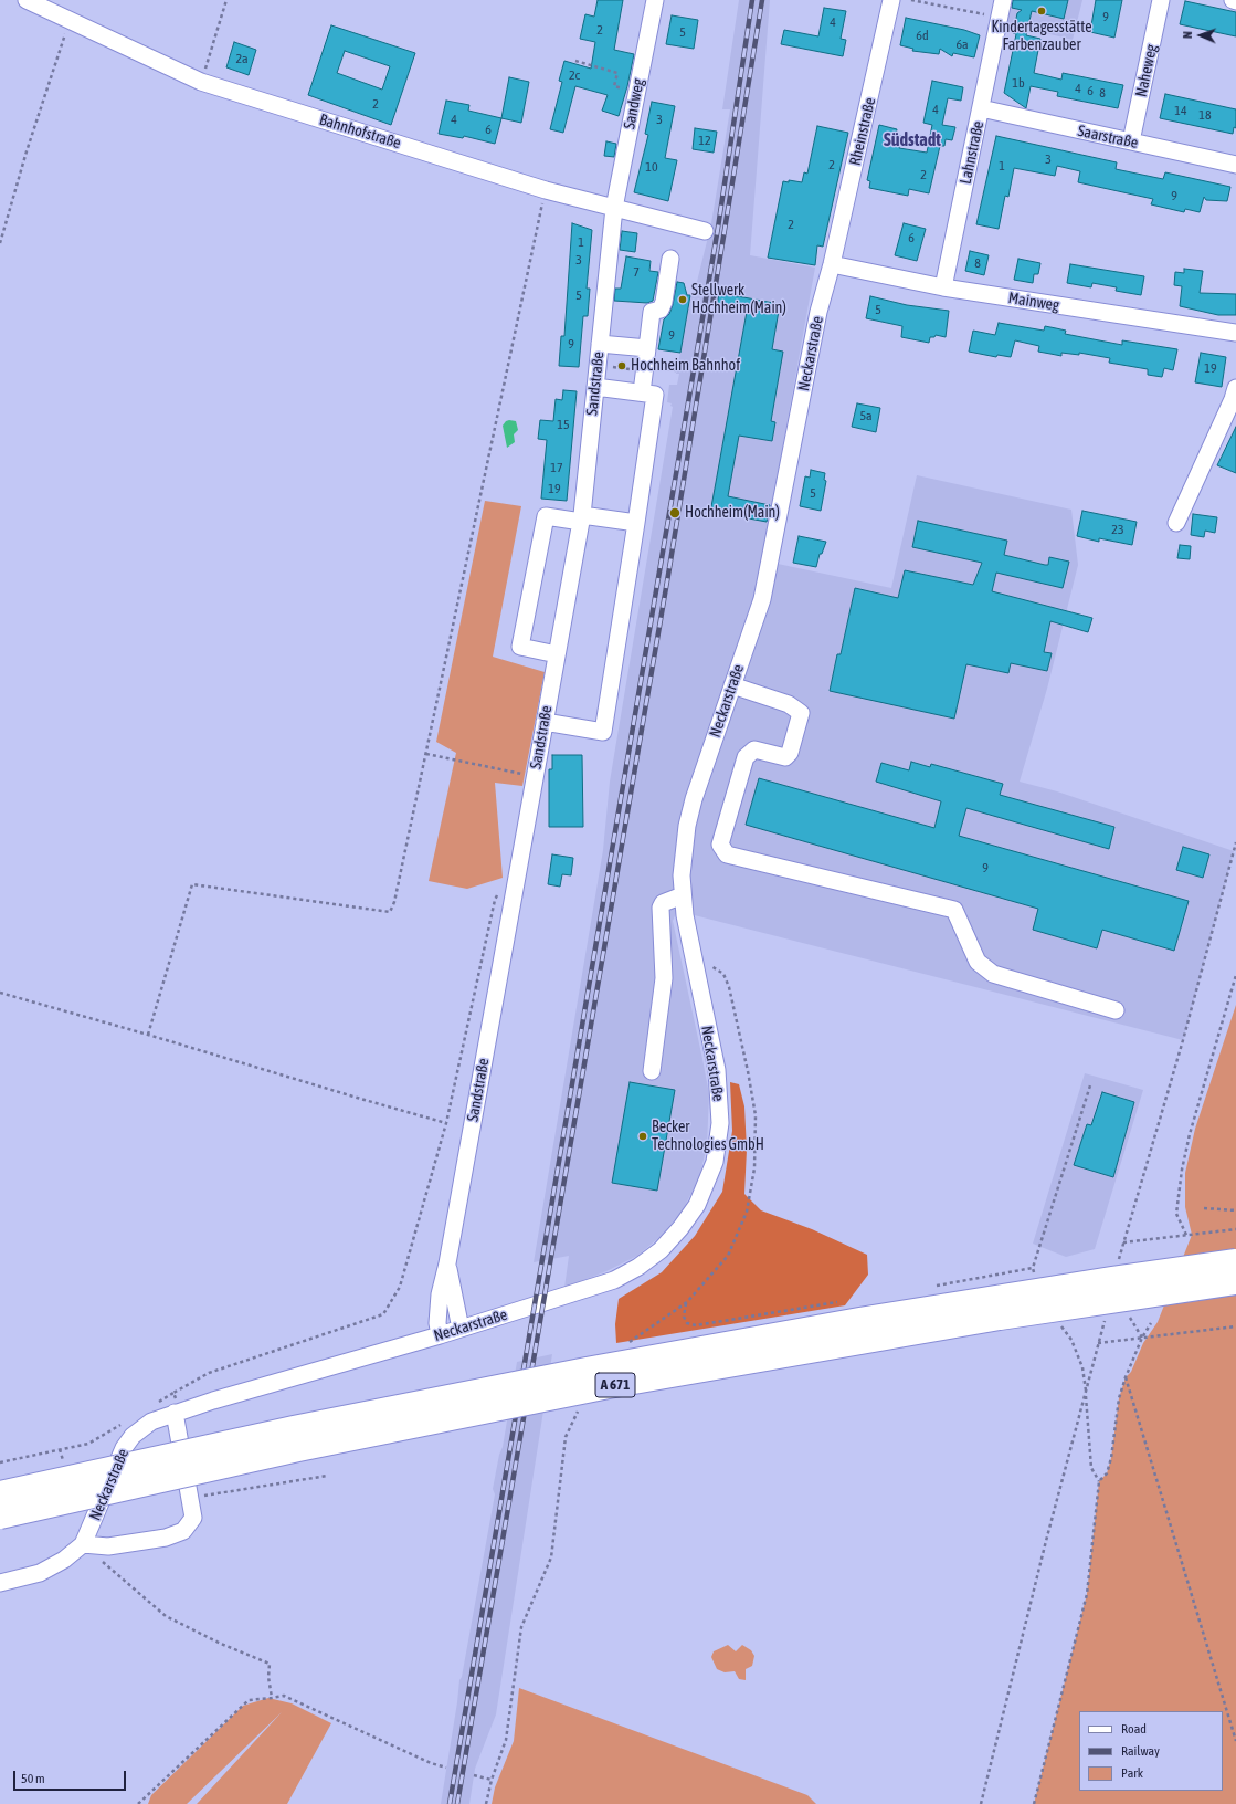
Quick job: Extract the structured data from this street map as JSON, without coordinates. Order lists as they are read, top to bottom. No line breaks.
{"streets":{"highway":["A 671"],"street":["Naheweg","Sandweg","Bahnhofstraße","Rheinstraße","Saarstraße","Lahnstraße","Mainweg","Neckarstraße","Sandstraße"]},"crossings":[["Naheweg","Saarstraße"],["Sandweg","Bahnhofstraße"],["Sandweg","Sandstraße"],["Bahnhofstraße","Sandstraße"],["Rheinstraße","Mainweg"],["Rheinstraße","Neckarstraße"],["Saarstraße","Lahnstraße"],["Lahnstraße","Mainweg"],["Mainweg","Neckarstraße"],["Neckarstraße","Sandstraße"]],"districts":["Südstadt"],"places":["Kindertagesstätte Farbenzauber","Stellwerk Hochheim(Main)","Hochheim Bahnhof","Hochheim(Main)","Becker Technologies GmbH"],"house_numbers":["9","4","2","5","6d","6a","2a","2c","1b","4","6","8","2","4","14","18","4","3","6","12","3","2","1","10","2","9","2","6","1","3","8","7","5","5","9","9","19","5a","15","17","19","5","23","9"],"legend":["Road","Railway","Park"],"scale_bar":"50 m","north":"left"}
